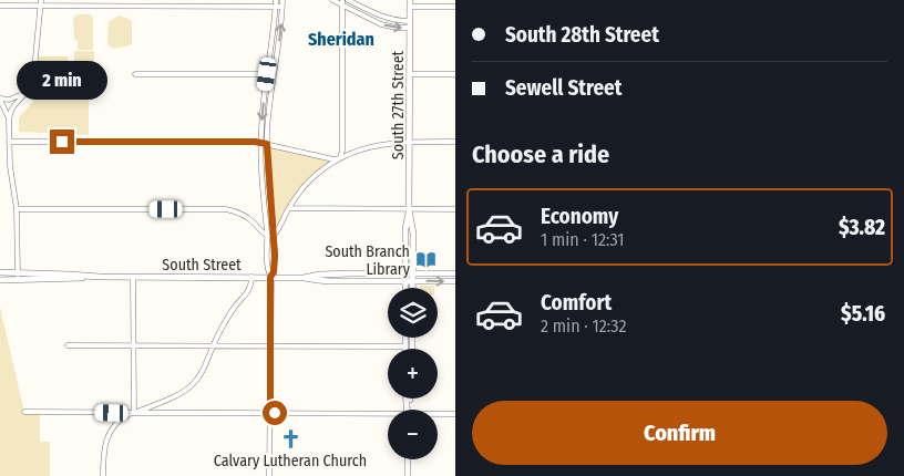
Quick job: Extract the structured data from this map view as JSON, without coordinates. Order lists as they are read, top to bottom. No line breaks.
{"streets":{"main road":["South 27th Street","South Street"]},"crossings":[["South 27th Street","South Street"]],"districts":["Sheridan"],"places":{"library":["South Branch Library"],"church":["Calvary Lutheran Church"]},"page":{"banner":["South 28th Street","Sewell Street"],"bubble":"2 min","heading":"Choose a ride","list":[{"name":"Economy","note":"1 min · 12:31","value":"$3.82"},{"name":"Comfort","note":"2 min · 12:32","value":"$5.16"}],"map_buttons":["+","−"],"buttons":"Confirm"}}
